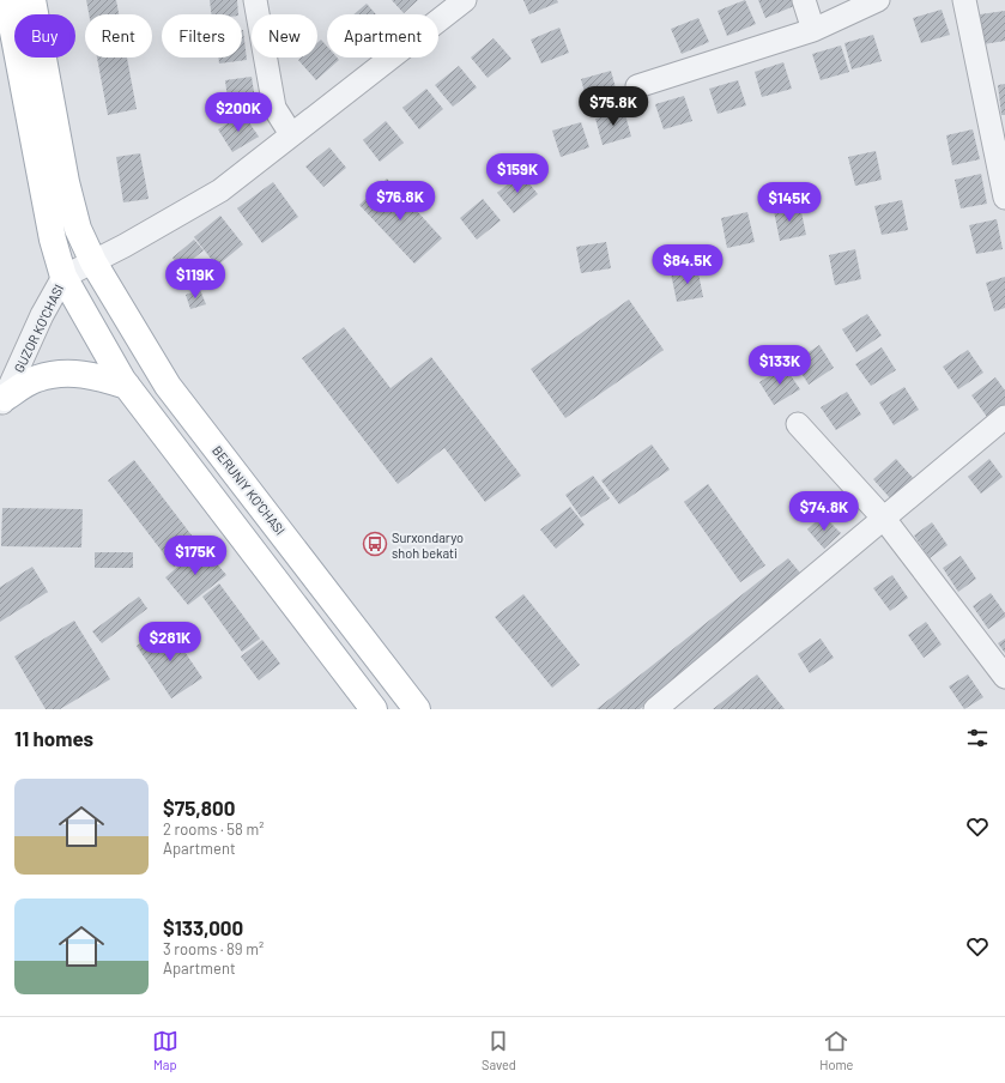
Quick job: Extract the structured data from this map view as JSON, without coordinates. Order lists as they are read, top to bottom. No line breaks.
{"streets":{"main road":["BERUNIY KO'CHASI"],"street":["GUZOR KO'CHASI"]},"crossings":[["GUZOR KO'CHASI","BERUNIY KO'CHASI"]],"places":{"bus stop":["Surxondaryo shoh bekati"]},"page":{"chip":["Buy","Rent","Filters","New","Apartment"],"price":["$75.8K","$200K","$159K","$76.8K","$145K","$84.5K","$119K","$133K","$74.8K","$175K","$281K"],"heading":"11 homes","list":[{"name":"$75,800","note":"2 rooms · 58 m² · Apartment"},{"name":"$133,000","note":"3 rooms · 89 m² · Apartment"}],"tabs":["Map","Saved","Home"]}}
